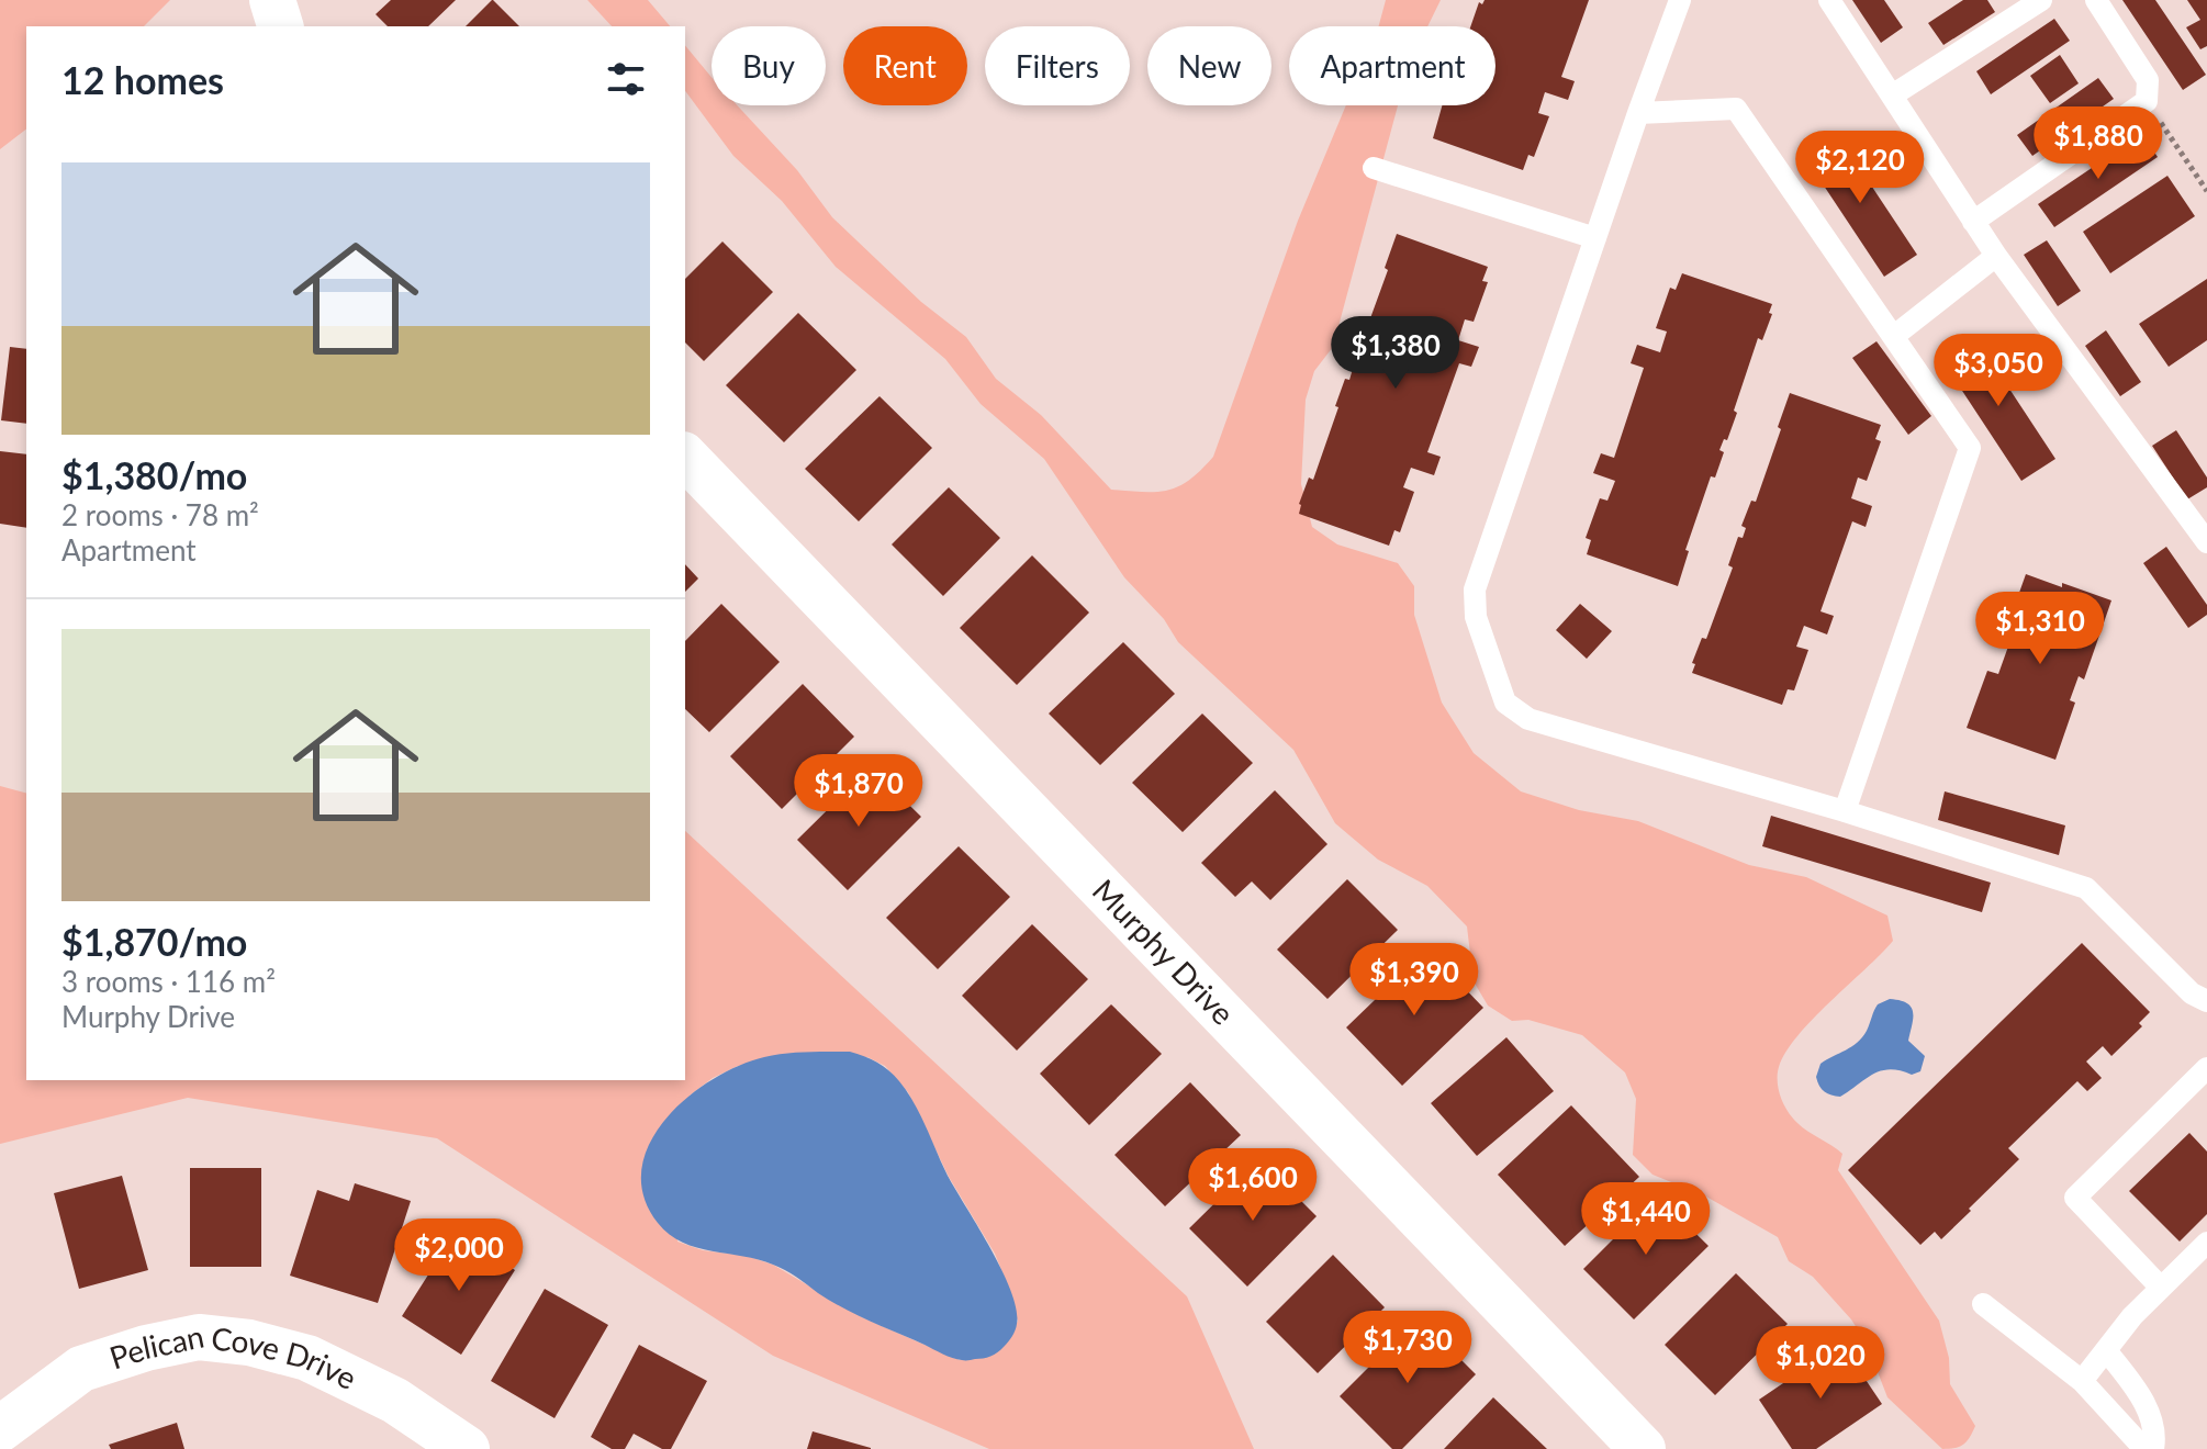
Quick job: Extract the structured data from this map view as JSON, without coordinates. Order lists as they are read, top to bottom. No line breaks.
{"streets":{"street":["Murphy Drive","Pelican Cove Drive"]},"page":{"chip":["Buy","Rent","Filters","New","Apartment"],"heading":"12 homes","price":["$1,880","$2,120","$1,380","$3,050","$1,310","$1,870","$1,390","$1,600","$1,440","$2,000","$1,730","$1,020"],"list":[{"name":"$1,380/mo","note":"2 rooms · 78 m² · Apartment"},{"name":"$1,870/mo","note":"3 rooms · 116 m² · Murphy Drive"}]}}
